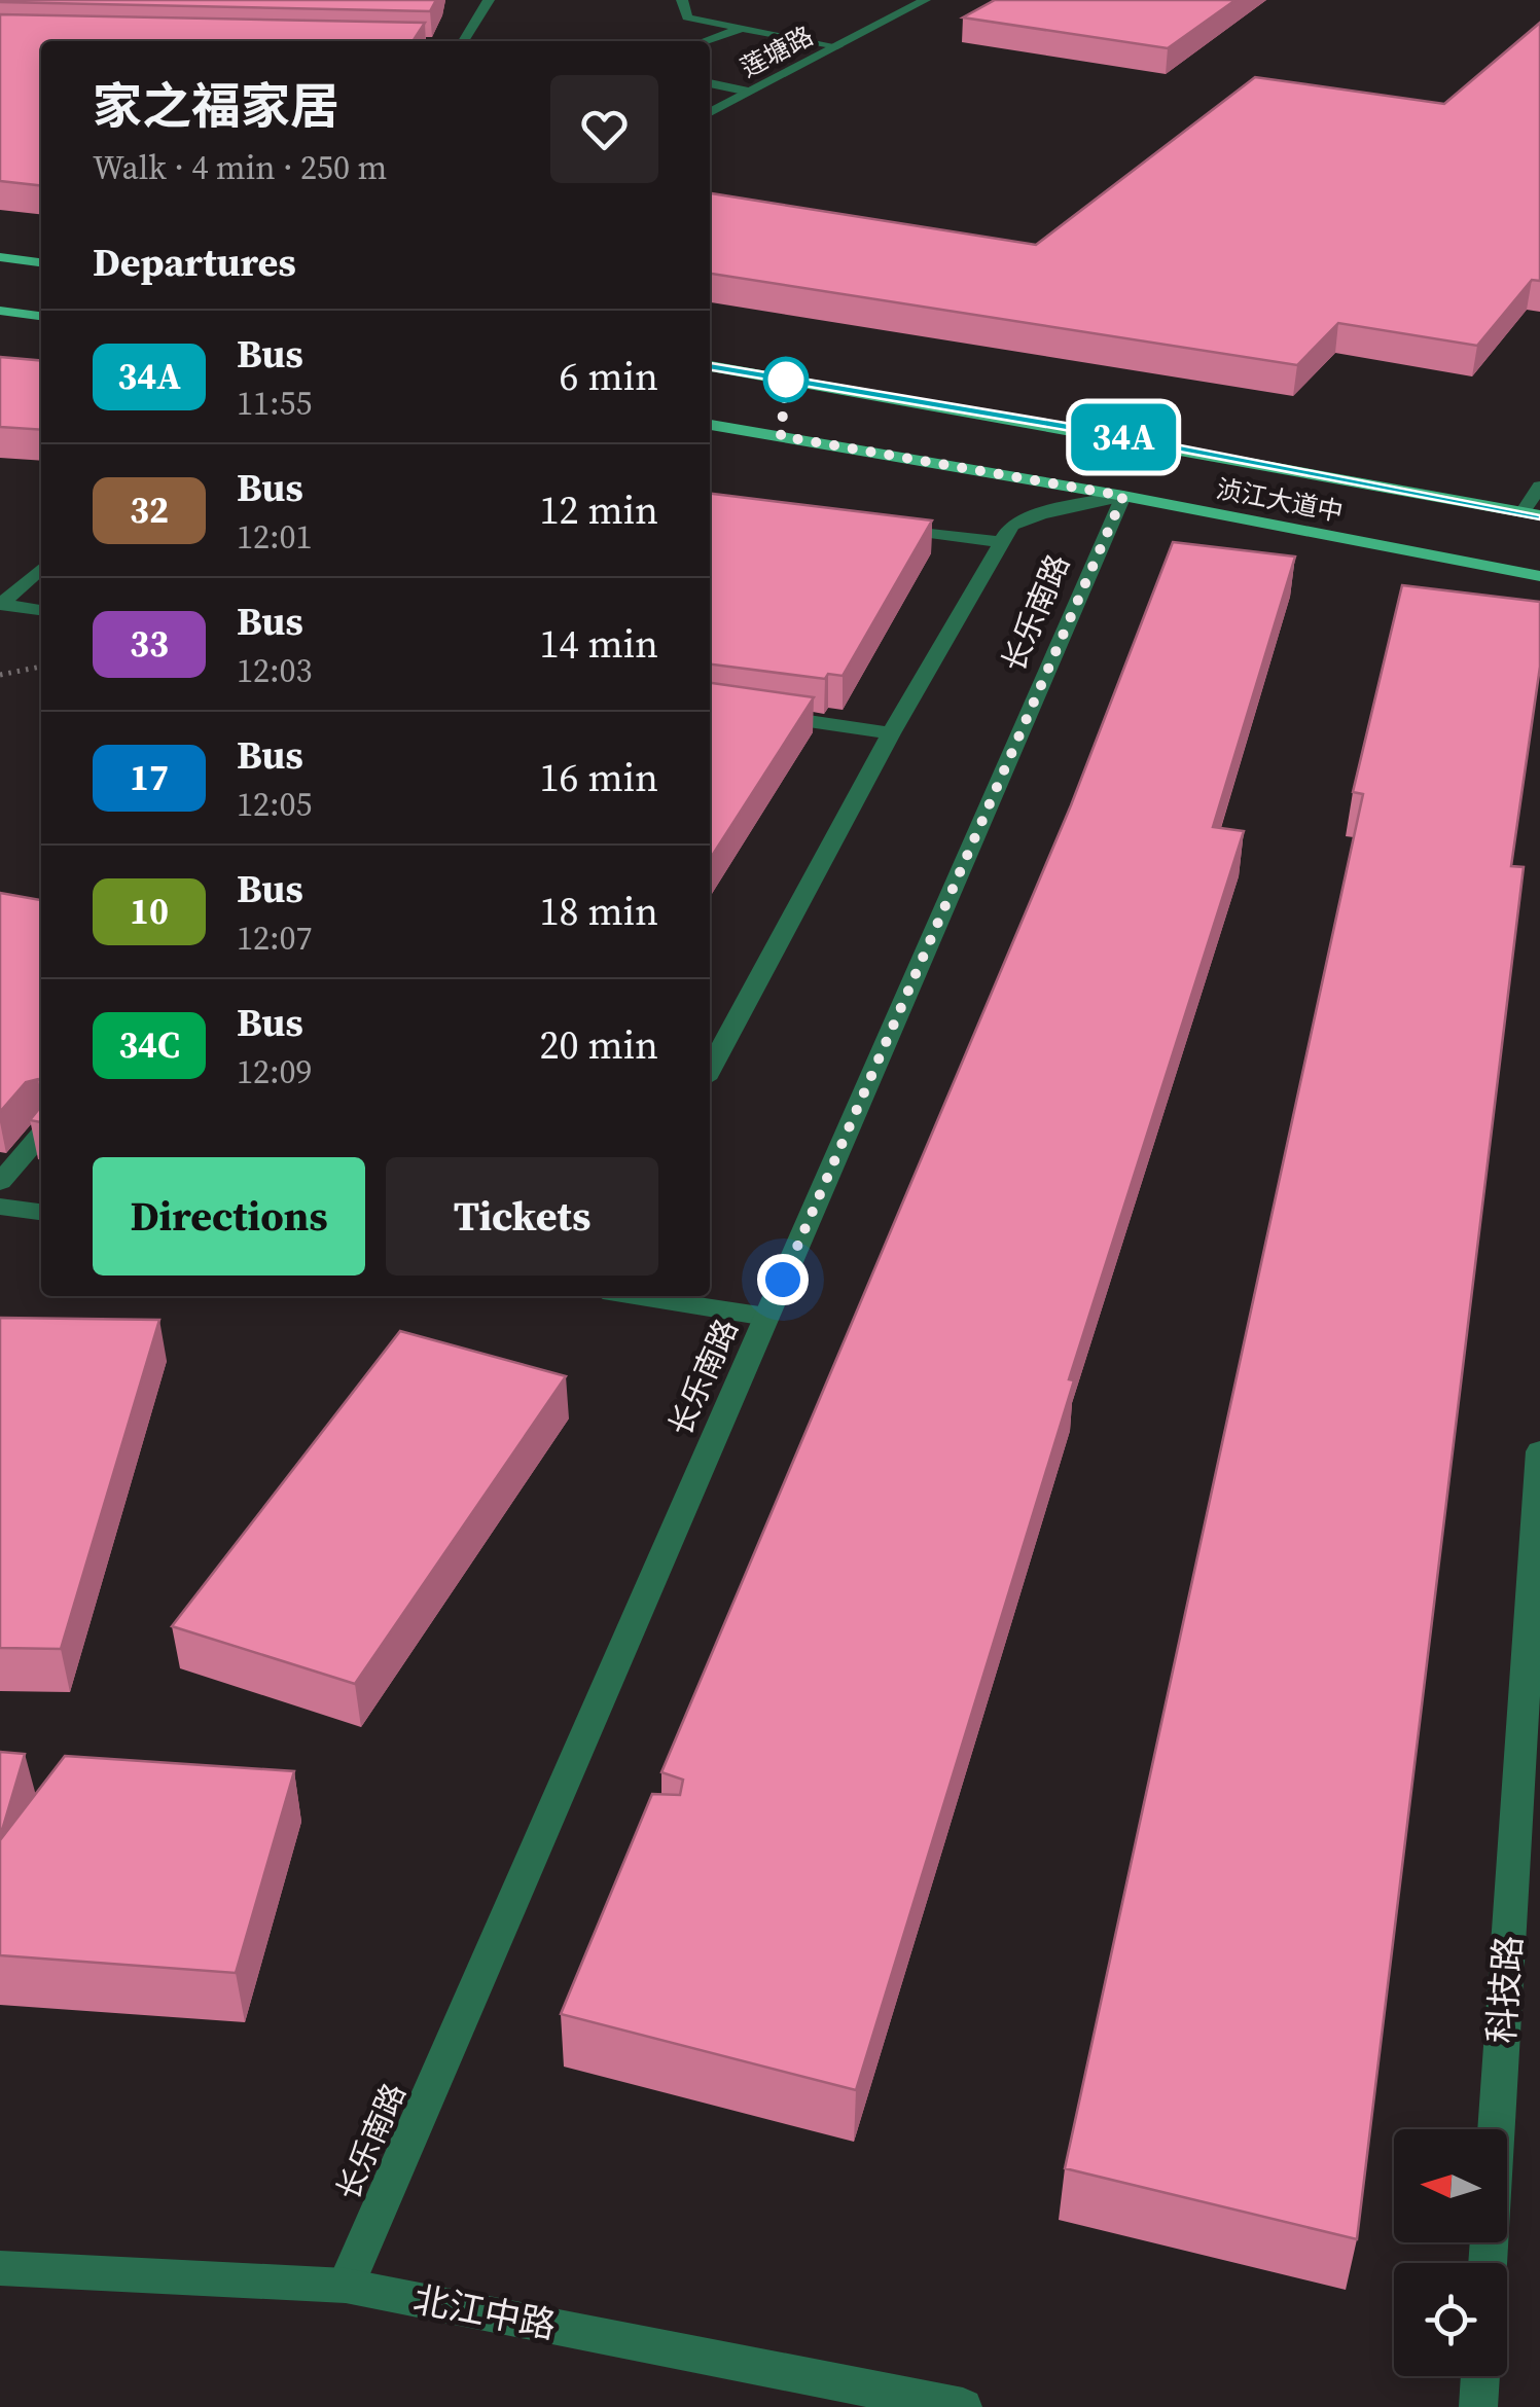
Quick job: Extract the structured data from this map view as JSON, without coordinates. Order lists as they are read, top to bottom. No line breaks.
{"streets":{"main road":["浈江大道中"],"street":["莲塘路","长乐南路","科技路","北江中路"]},"crossings":[["浈江大道中","长乐南路"],["长乐南路","北江中路"]],"lines":["bus line 34A"],"north":"left","page":{"on_map":"34A","heading":[["家之福家居","Walk · 4 min · 250 m"],"Departures"],"list":[{"mark":"34A","name":"Bus","note":"11:55","value":"6 min"},{"mark":"32","name":"Bus","note":"12:01","value":"12 min"},{"mark":"33","name":"Bus","note":"12:03","value":"14 min"},{"mark":"17","name":"Bus","note":"12:05","value":"16 min"},{"mark":"10","name":"Bus","note":"12:07","value":"18 min"},{"mark":"34C","name":"Bus","note":"12:09","value":"20 min"}],"buttons":["Directions","Tickets"]}}
